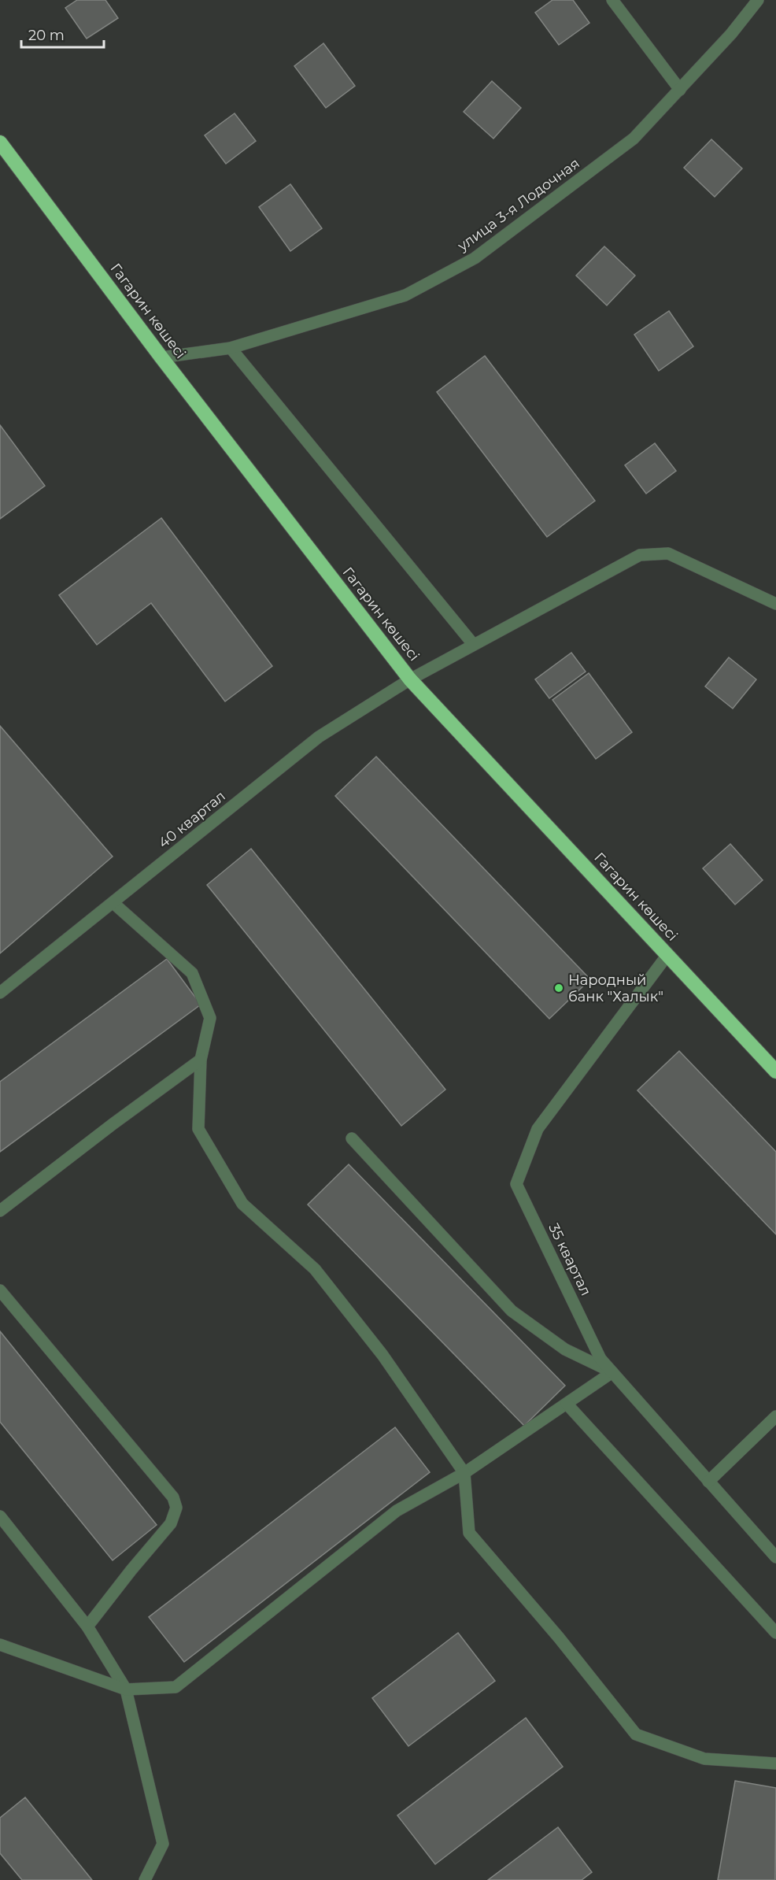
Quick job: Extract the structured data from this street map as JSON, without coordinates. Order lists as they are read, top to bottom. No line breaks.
{"streets":{"highway":["Гагарин көшесі"],"street":["улица 3-я Лодочная","40 квартал","35 квартал"]},"crossings":[["улица 3-я Лодочная","Гагарин көшесі"],["Гагарин көшесі","40 квартал"],["Гагарин көшесі","35 квартал"]],"places":["Народный банк \"Халык\""],"scale_bar":"20 m"}
